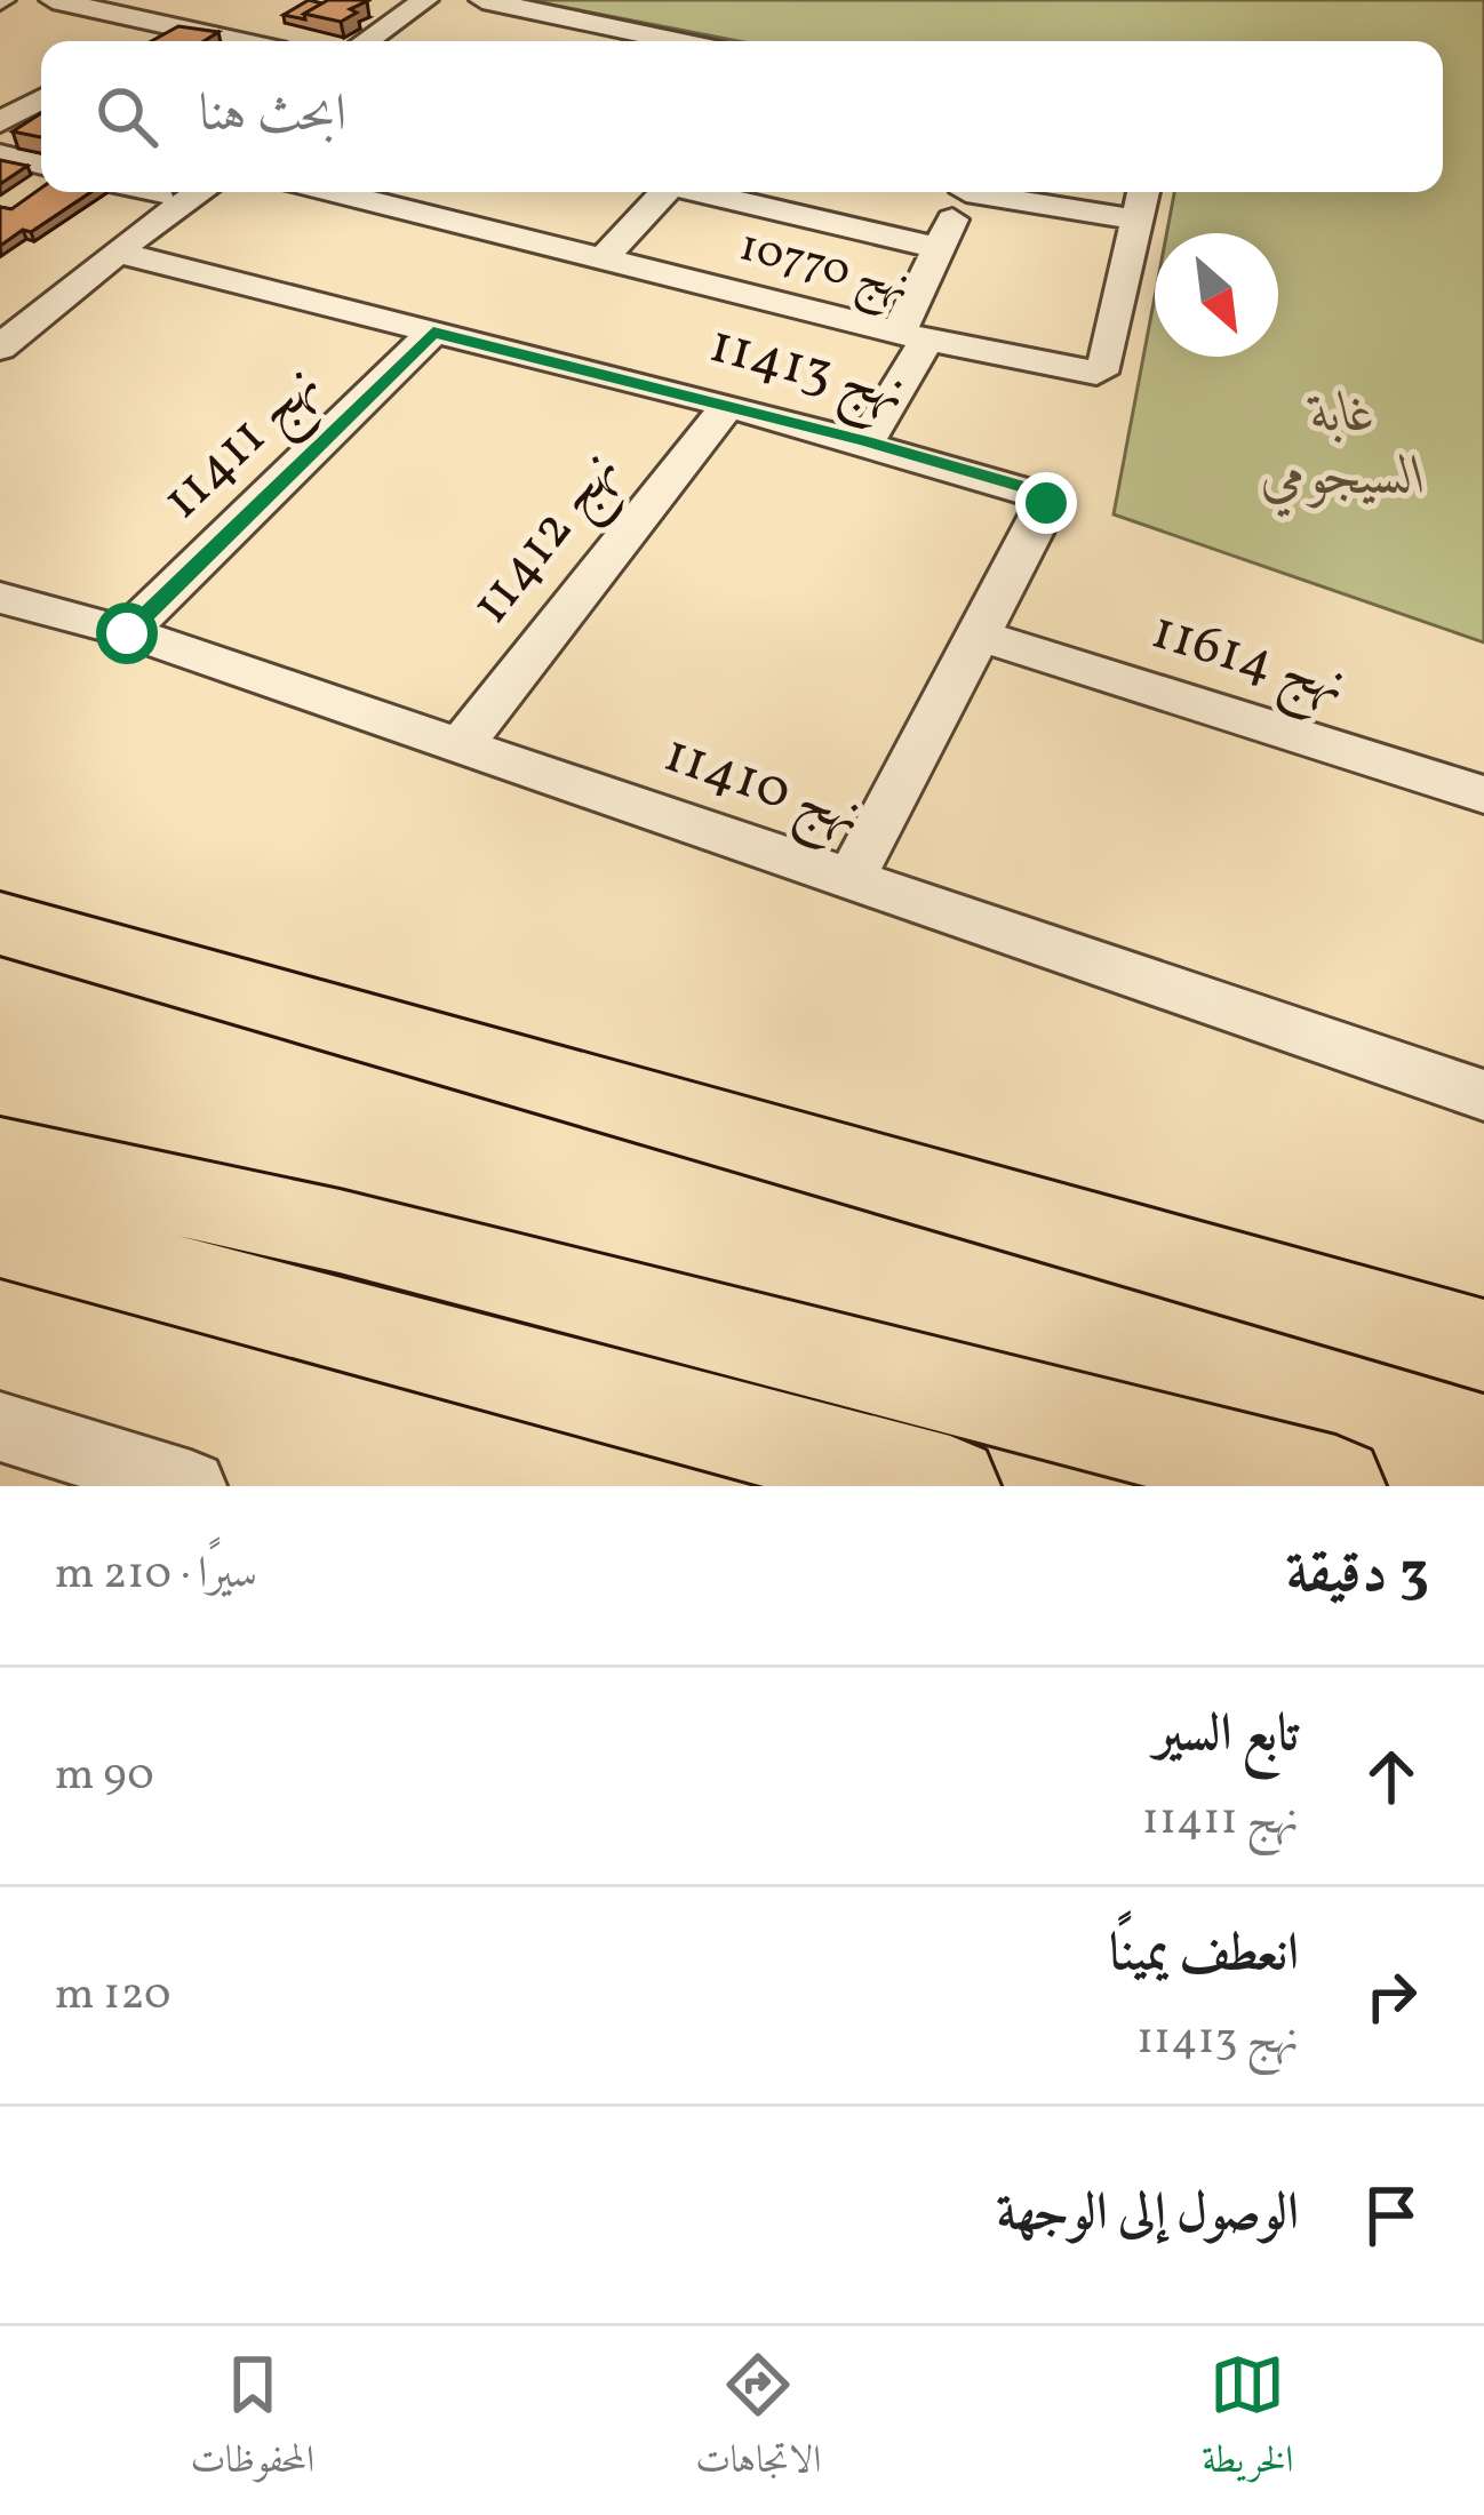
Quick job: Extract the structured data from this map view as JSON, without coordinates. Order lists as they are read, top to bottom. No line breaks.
{"streets":{"street":["نهج 10770","نهج 11413","نهج 11411","نهج 11412","نهج 11614","نهج 11410"]},"crossings":[["نهج 11413","نهج 11411"],["نهج 11413","نهج 11412"],["نهج 11413","نهج 11614"],["نهج 11413","نهج 11410"],["نهج 11411","نهج 11410"],["نهج 11412","نهج 11410"]],"parks":["غابة السيجومي"],"north":"bottom right","page":{"search":"ابحث هنا","heading":["3 دقيقة","سيرًا · 210 m"],"list":[["تابع السير","نهج 11411","90 m"],["انعطف يمينًا","نهج 11413","120 m"],"الوصول إلى الوجهة"],"nav":["الخريطة","الاتجاهات","المحفوظات"]}}
